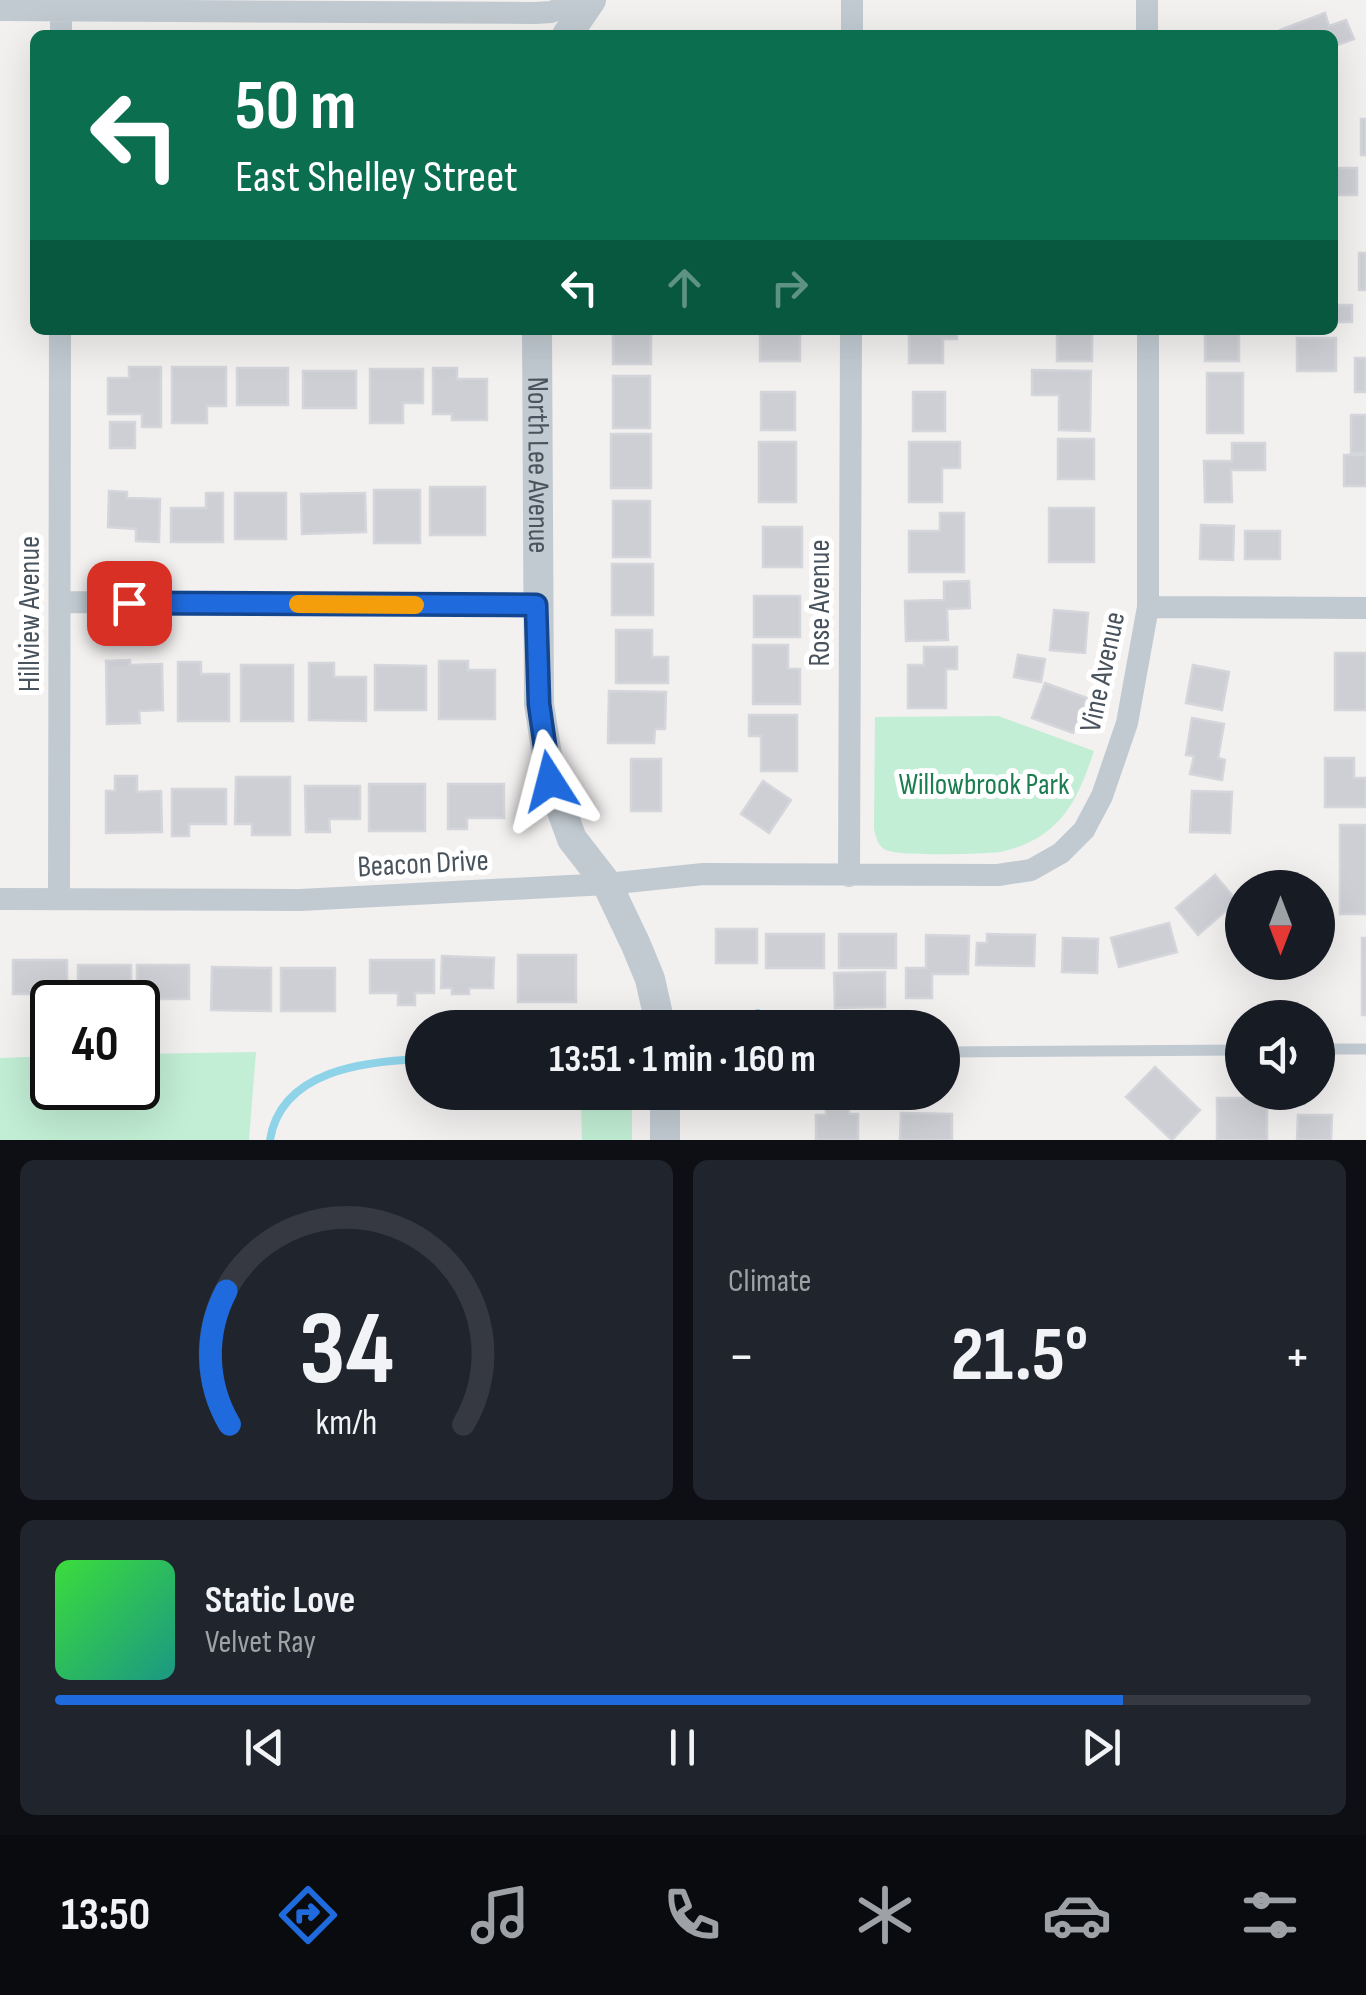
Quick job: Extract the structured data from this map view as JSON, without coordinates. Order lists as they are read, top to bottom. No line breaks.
{"streets":{"street":["North Lee Avenue","Rose Avenue","Hillview Avenue","Vine Avenue","Beacon Drive"]},"crossings":[["North Lee Avenue","Beacon Drive"],["Rose Avenue","Vine Avenue"],["Rose Avenue","Beacon Drive"],["Hillview Avenue","Beacon Drive"],["Vine Avenue","Beacon Drive"]],"parks":["Willowbrook Park"],"north":"bottom","page":{"turn":["50 m","East Shelley Street"],"limit":"40","trip":"13:51 · 1 min · 160 m","tile":"Climate","heat":["−","21.5°","+"],"song":["Static Love","Velvet Ray"],"tabs":"13:50","gauge":["34","km/h"]}}
